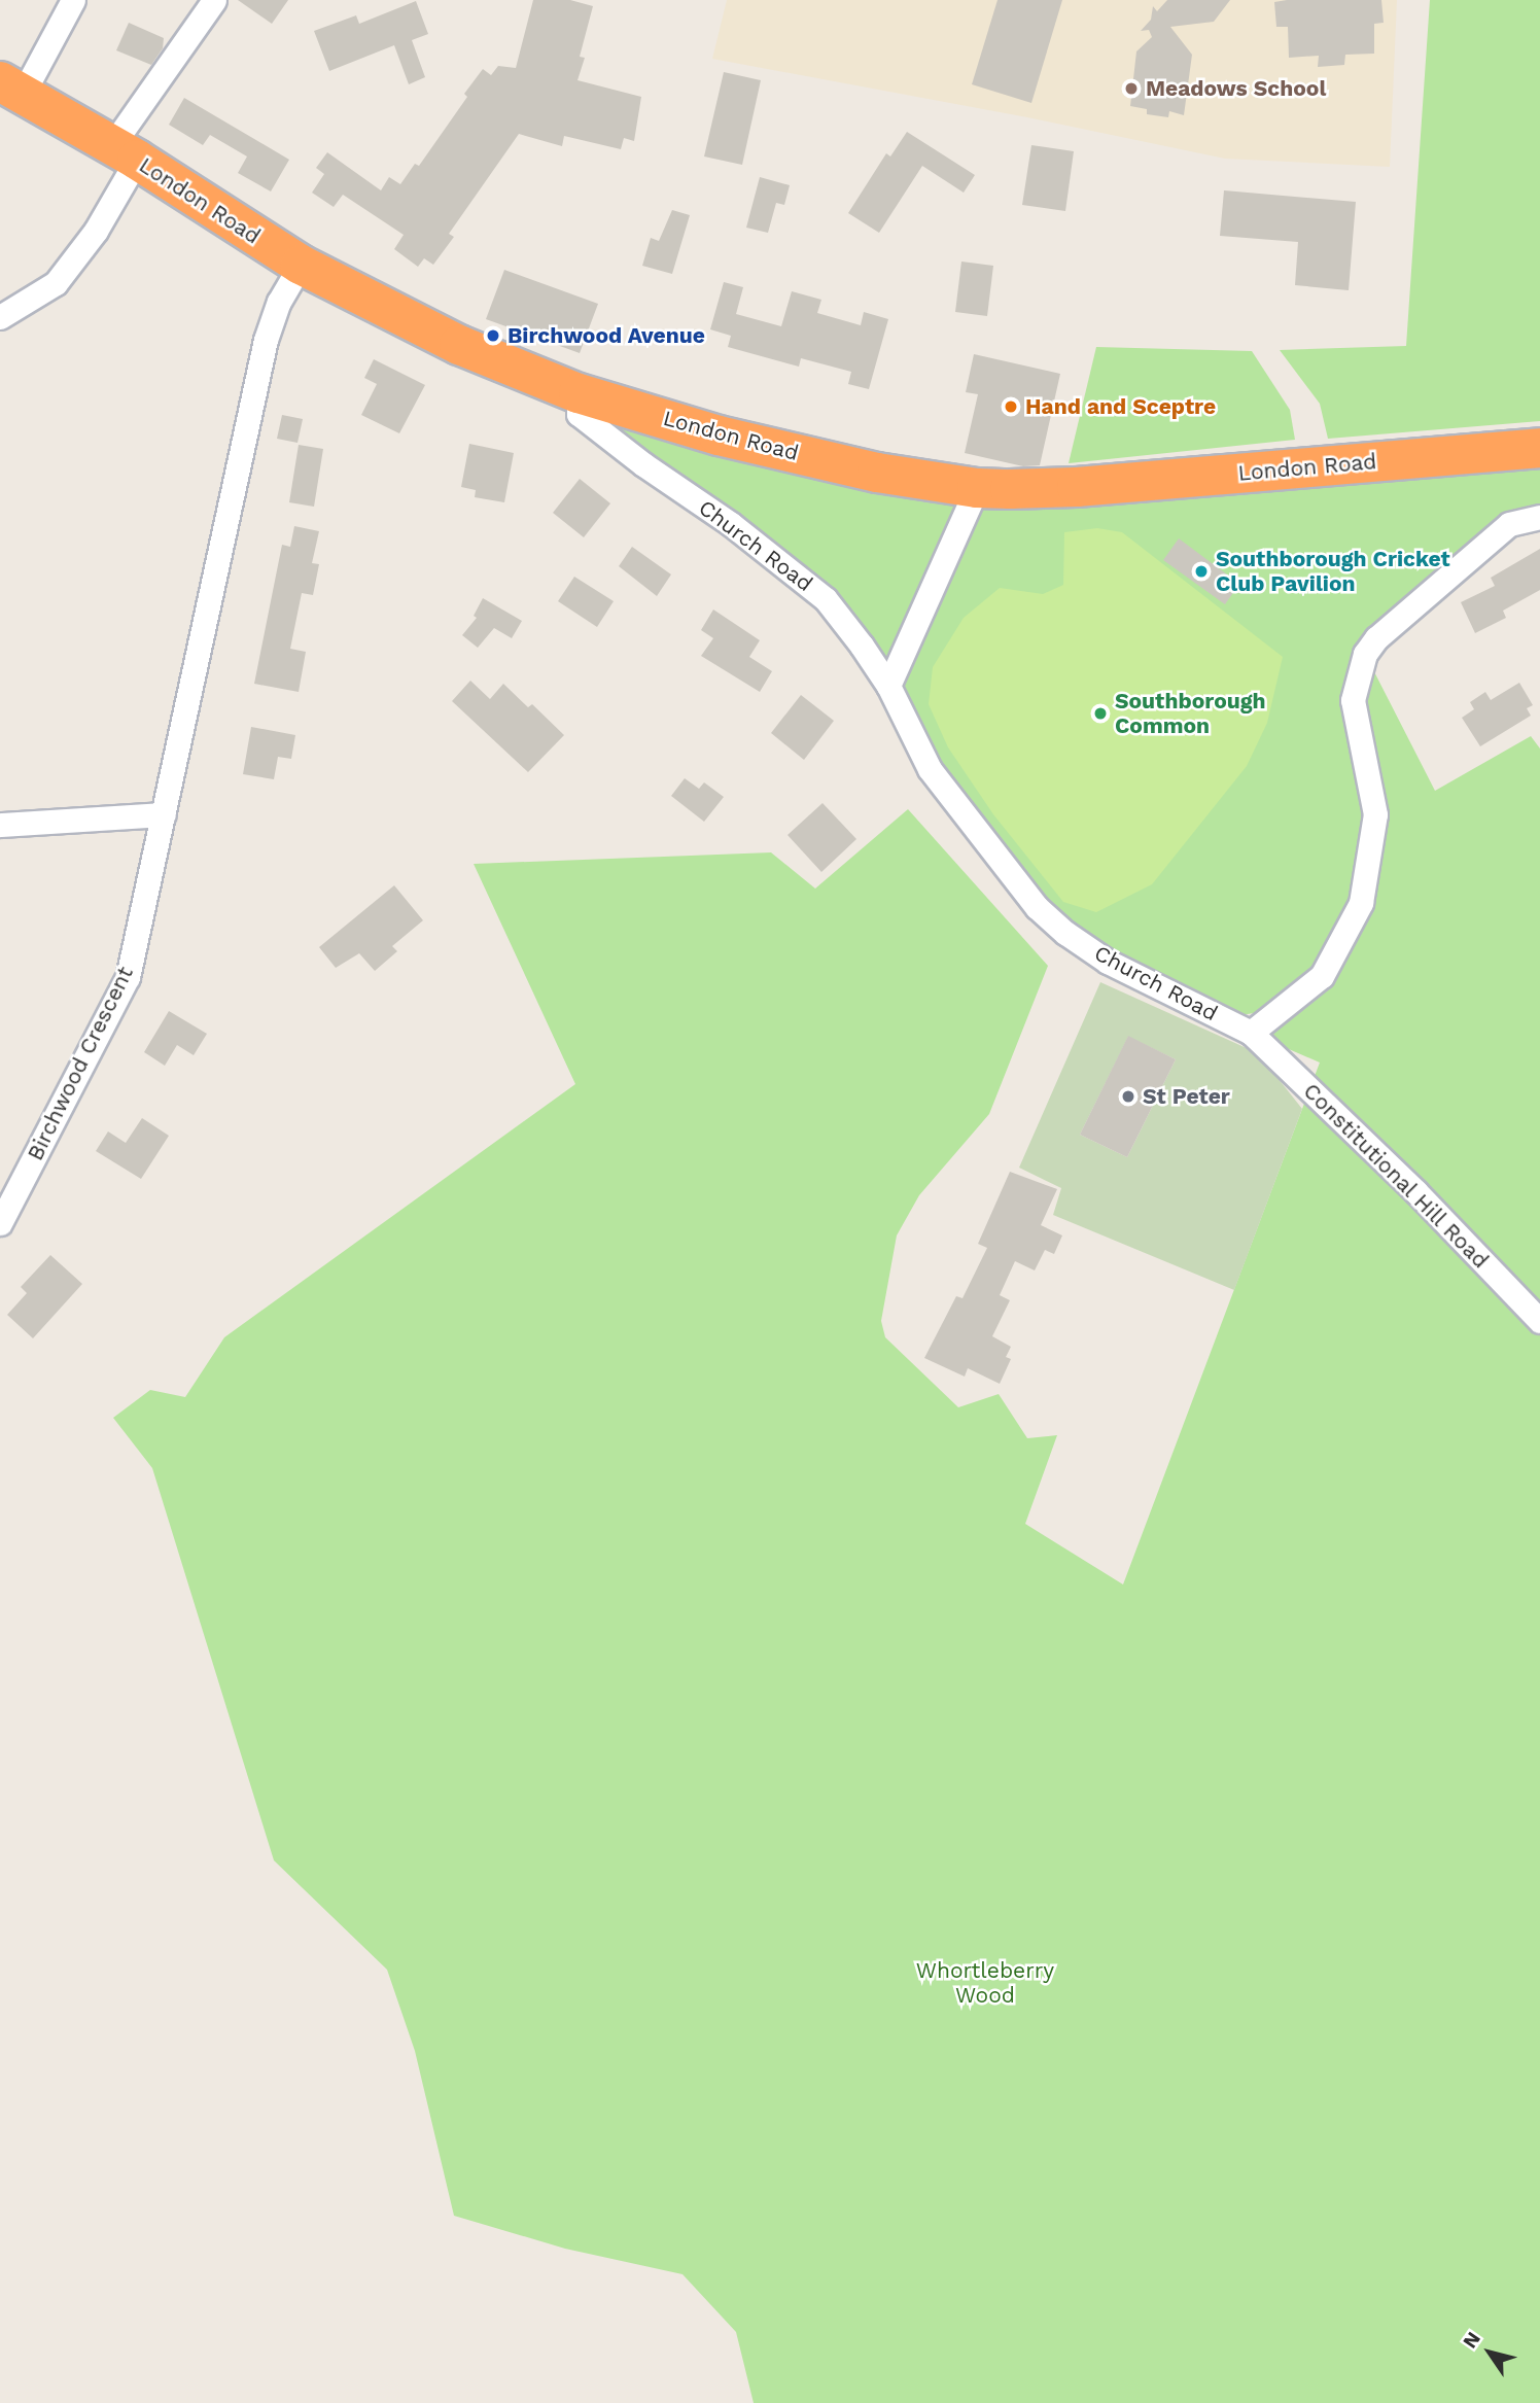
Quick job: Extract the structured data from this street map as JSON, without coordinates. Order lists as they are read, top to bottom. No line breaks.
{"streets":{"highway":["London Road"],"street":["Church Road","Birchwood Crescent","Constitutional Hill Road"]},"crossings":[["London Road","Church Road"],["Church Road","Constitutional Hill Road"]],"parks":["Whortleberry Wood"],"places":["Meadows School","Birchwood Avenue","Hand and Sceptre","Southborough Cricket Club Pavilion","Southborough Common","St Peter"],"north":"top left"}
